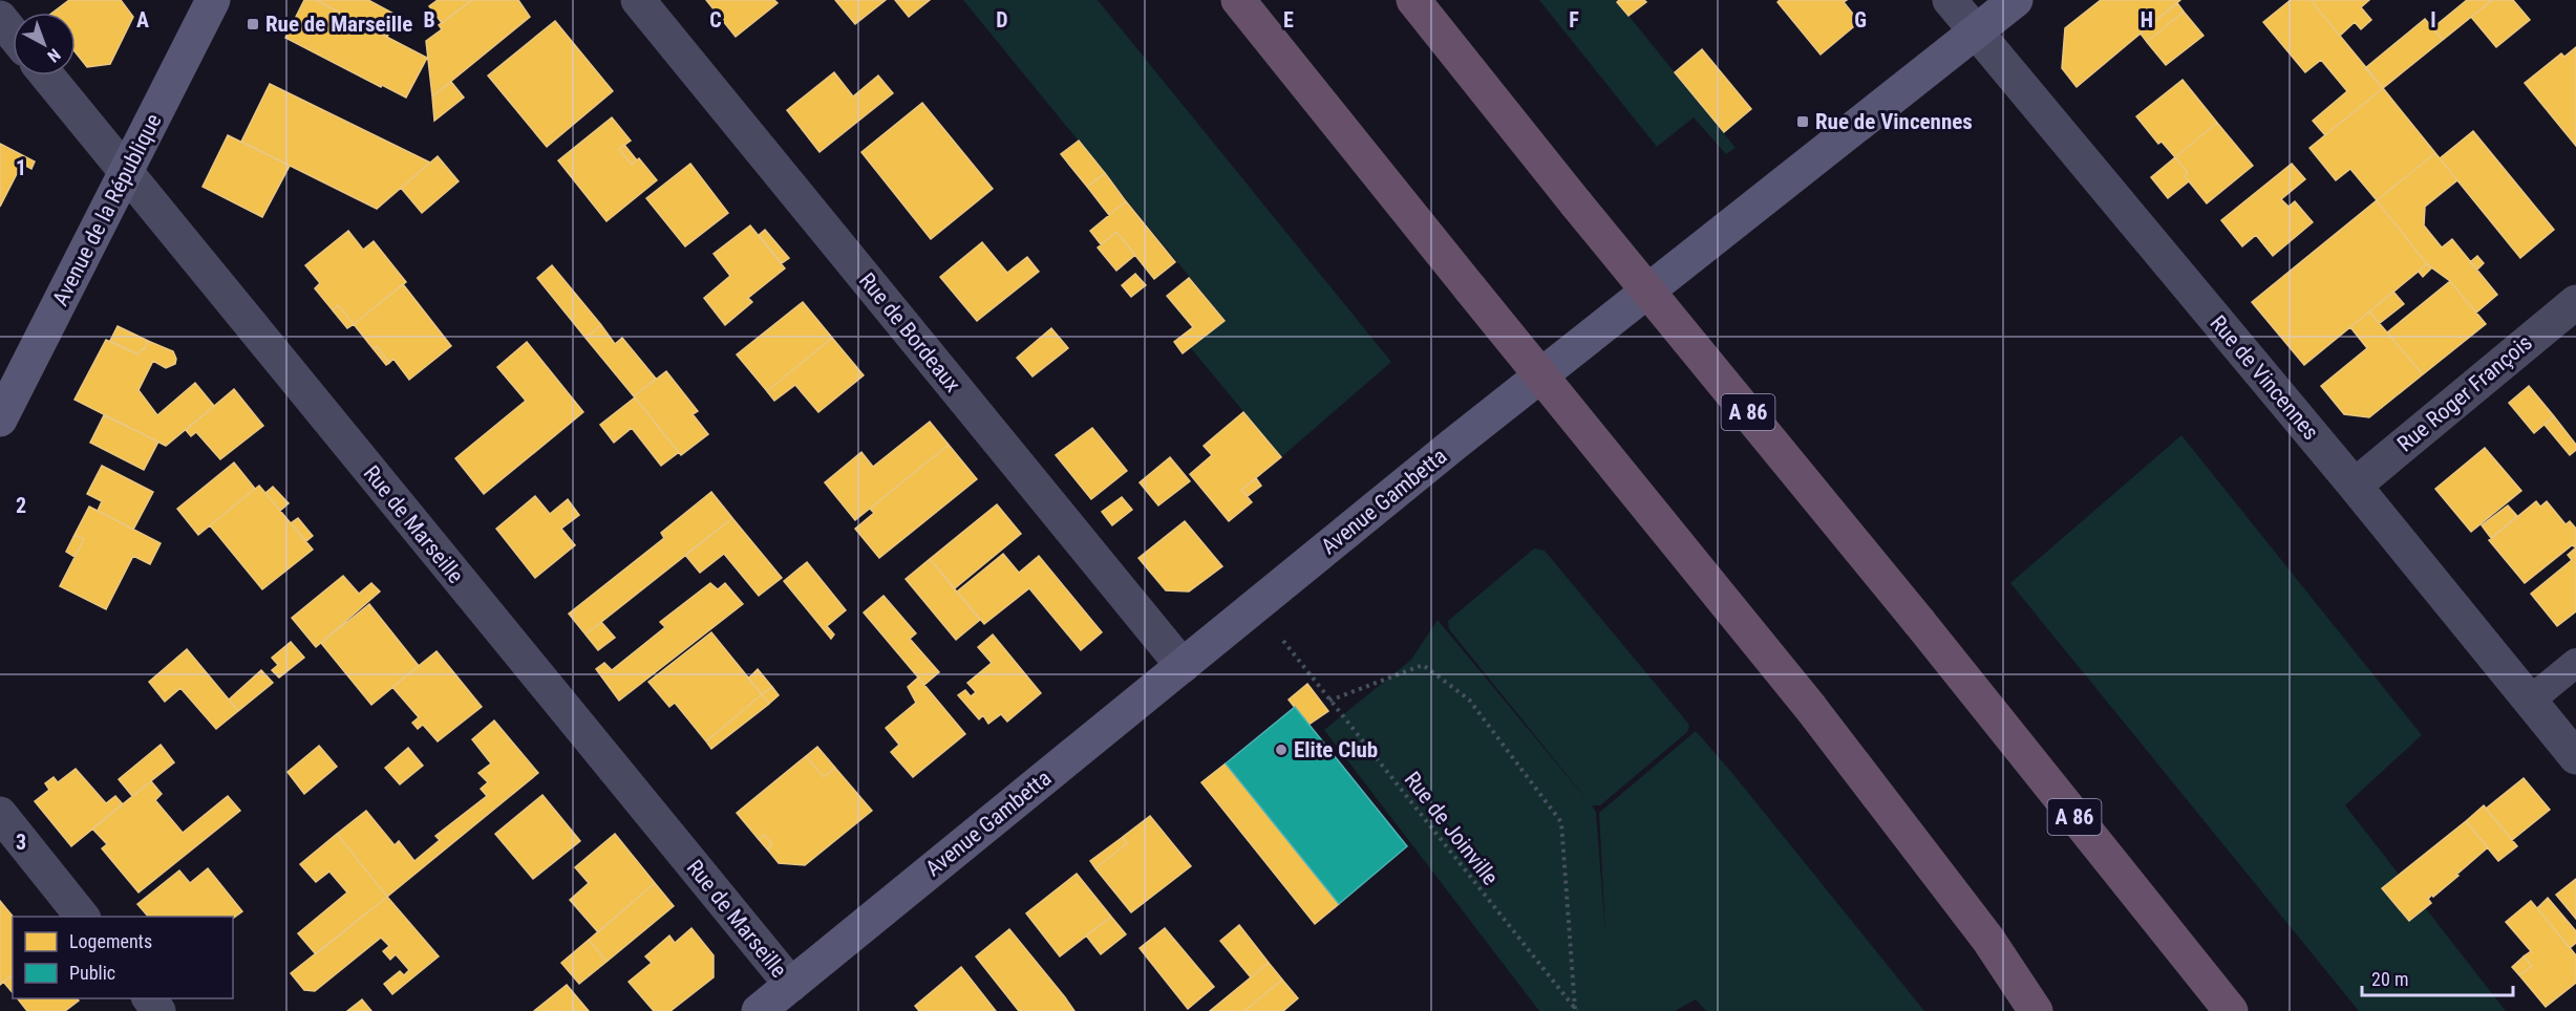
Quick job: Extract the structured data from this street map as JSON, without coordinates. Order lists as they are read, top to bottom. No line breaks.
{"streets":{"highway":["A 86"],"street":["Avenue de la République","Rue de Bordeaux","Rue de Vincennes","Rue Roger François","Avenue Gambetta","Rue de Marseille"],"path":["Rue de Joinville"]},"crossings":[["Avenue de la République","Rue de Marseille"],["Rue de Bordeaux","Avenue Gambetta"],["Rue de Vincennes","Rue Roger François"],["Rue de Vincennes","Avenue Gambetta"],["Avenue Gambetta","Rue de Marseille"],["Avenue Gambetta","Rue de Joinville"]],"places":{"transit":["Rue de Marseille","Rue de Vincennes"],"other":["Elite Club"]},"legend":["Logements","Public"],"scale_bar":"20 m","north":"bottom right","grid":{"columns":["A","B","C","D","E","F","G","H","I"],"rows":["1","2","3"]}}
